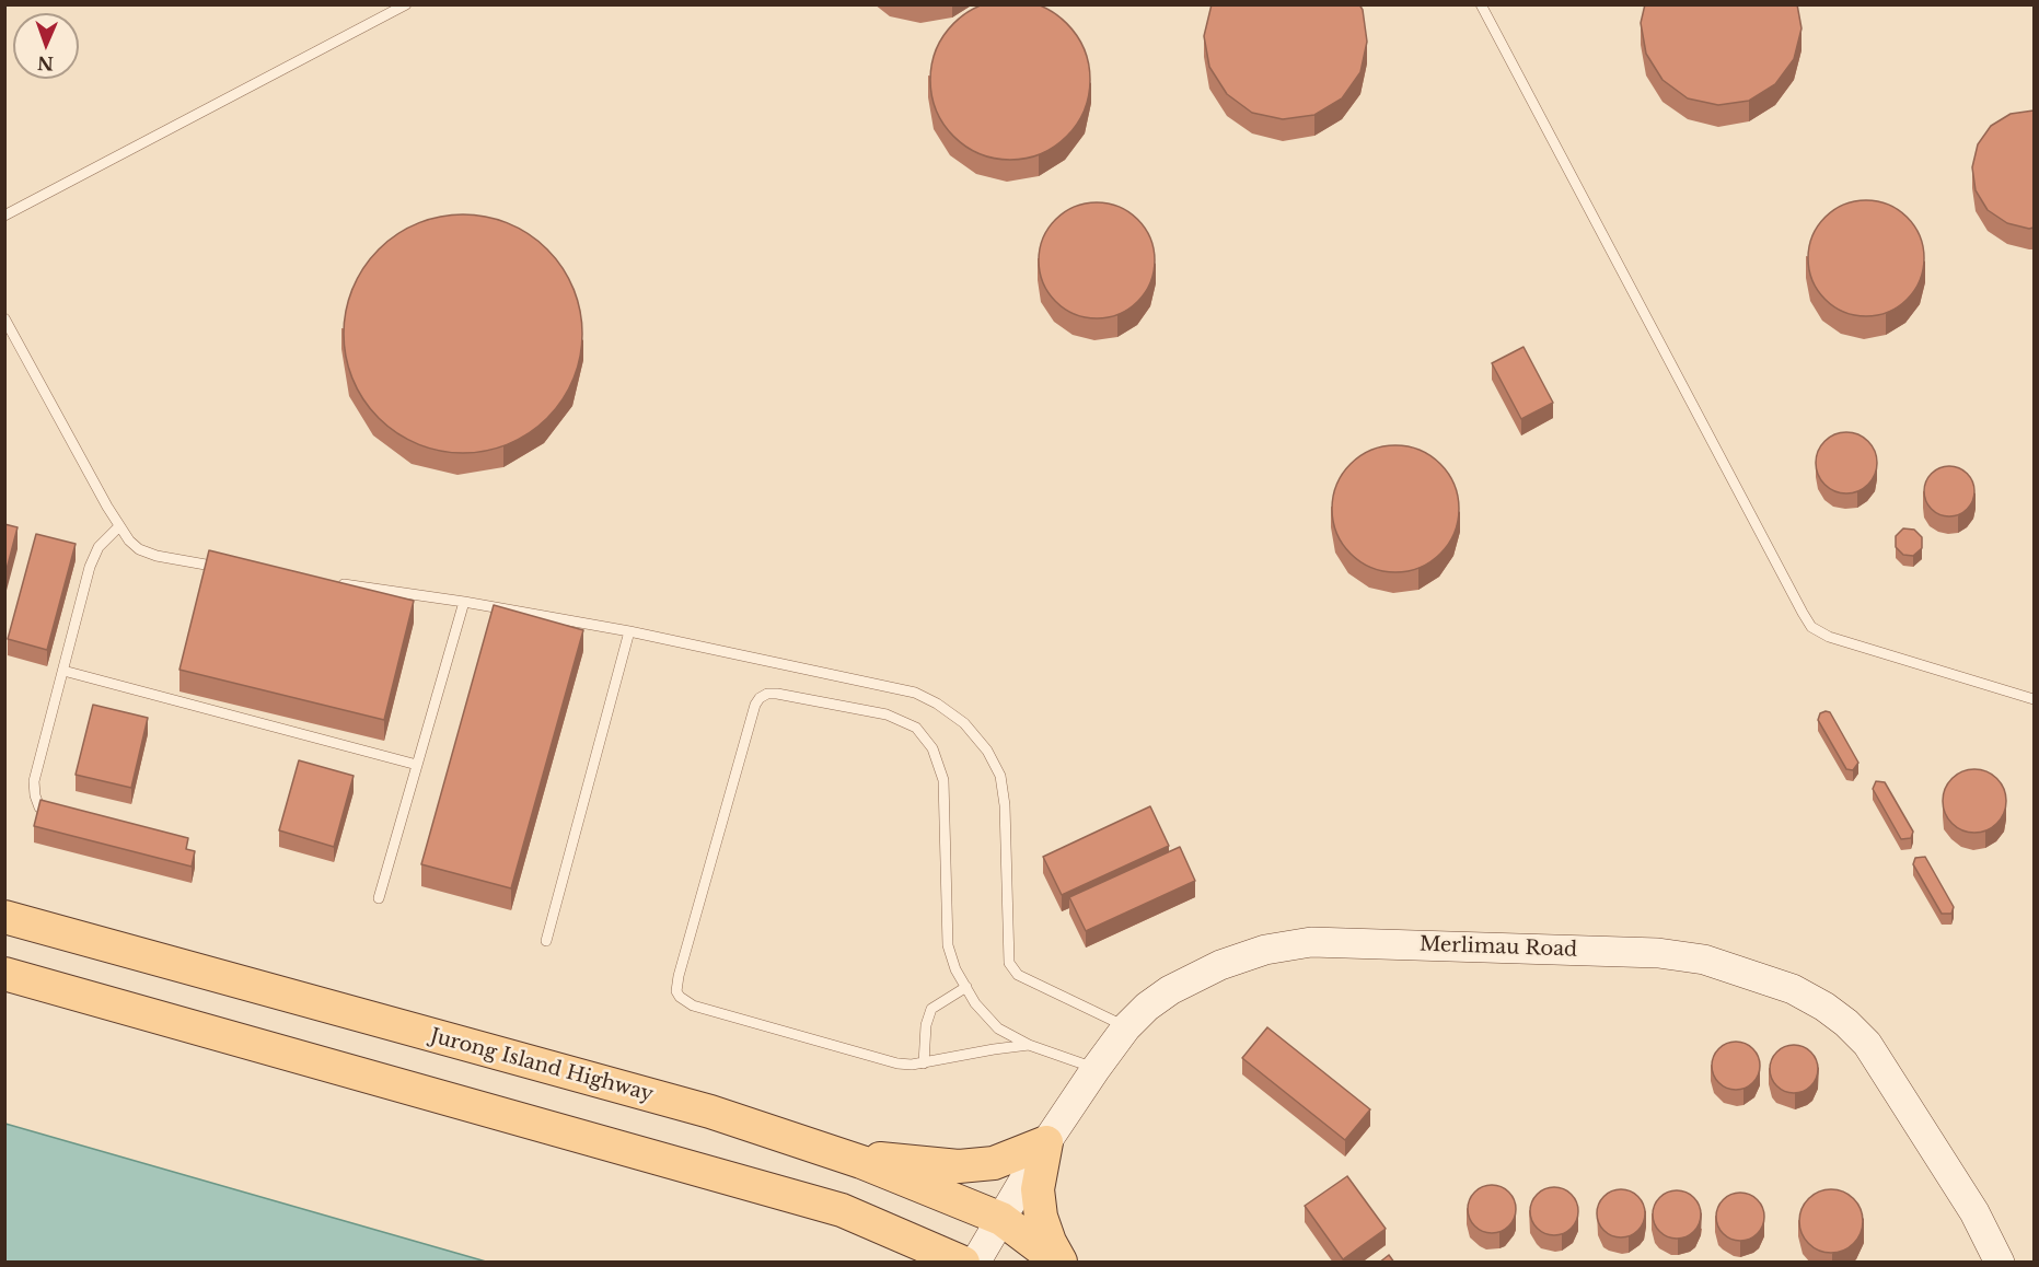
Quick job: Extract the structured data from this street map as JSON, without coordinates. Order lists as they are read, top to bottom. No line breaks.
{"streets":{"main road":["Jurong Island Highway"],"street":["Merlimau Road"]},"crossings":[["Merlimau Road","Jurong Island Highway"]],"north":"bottom"}
